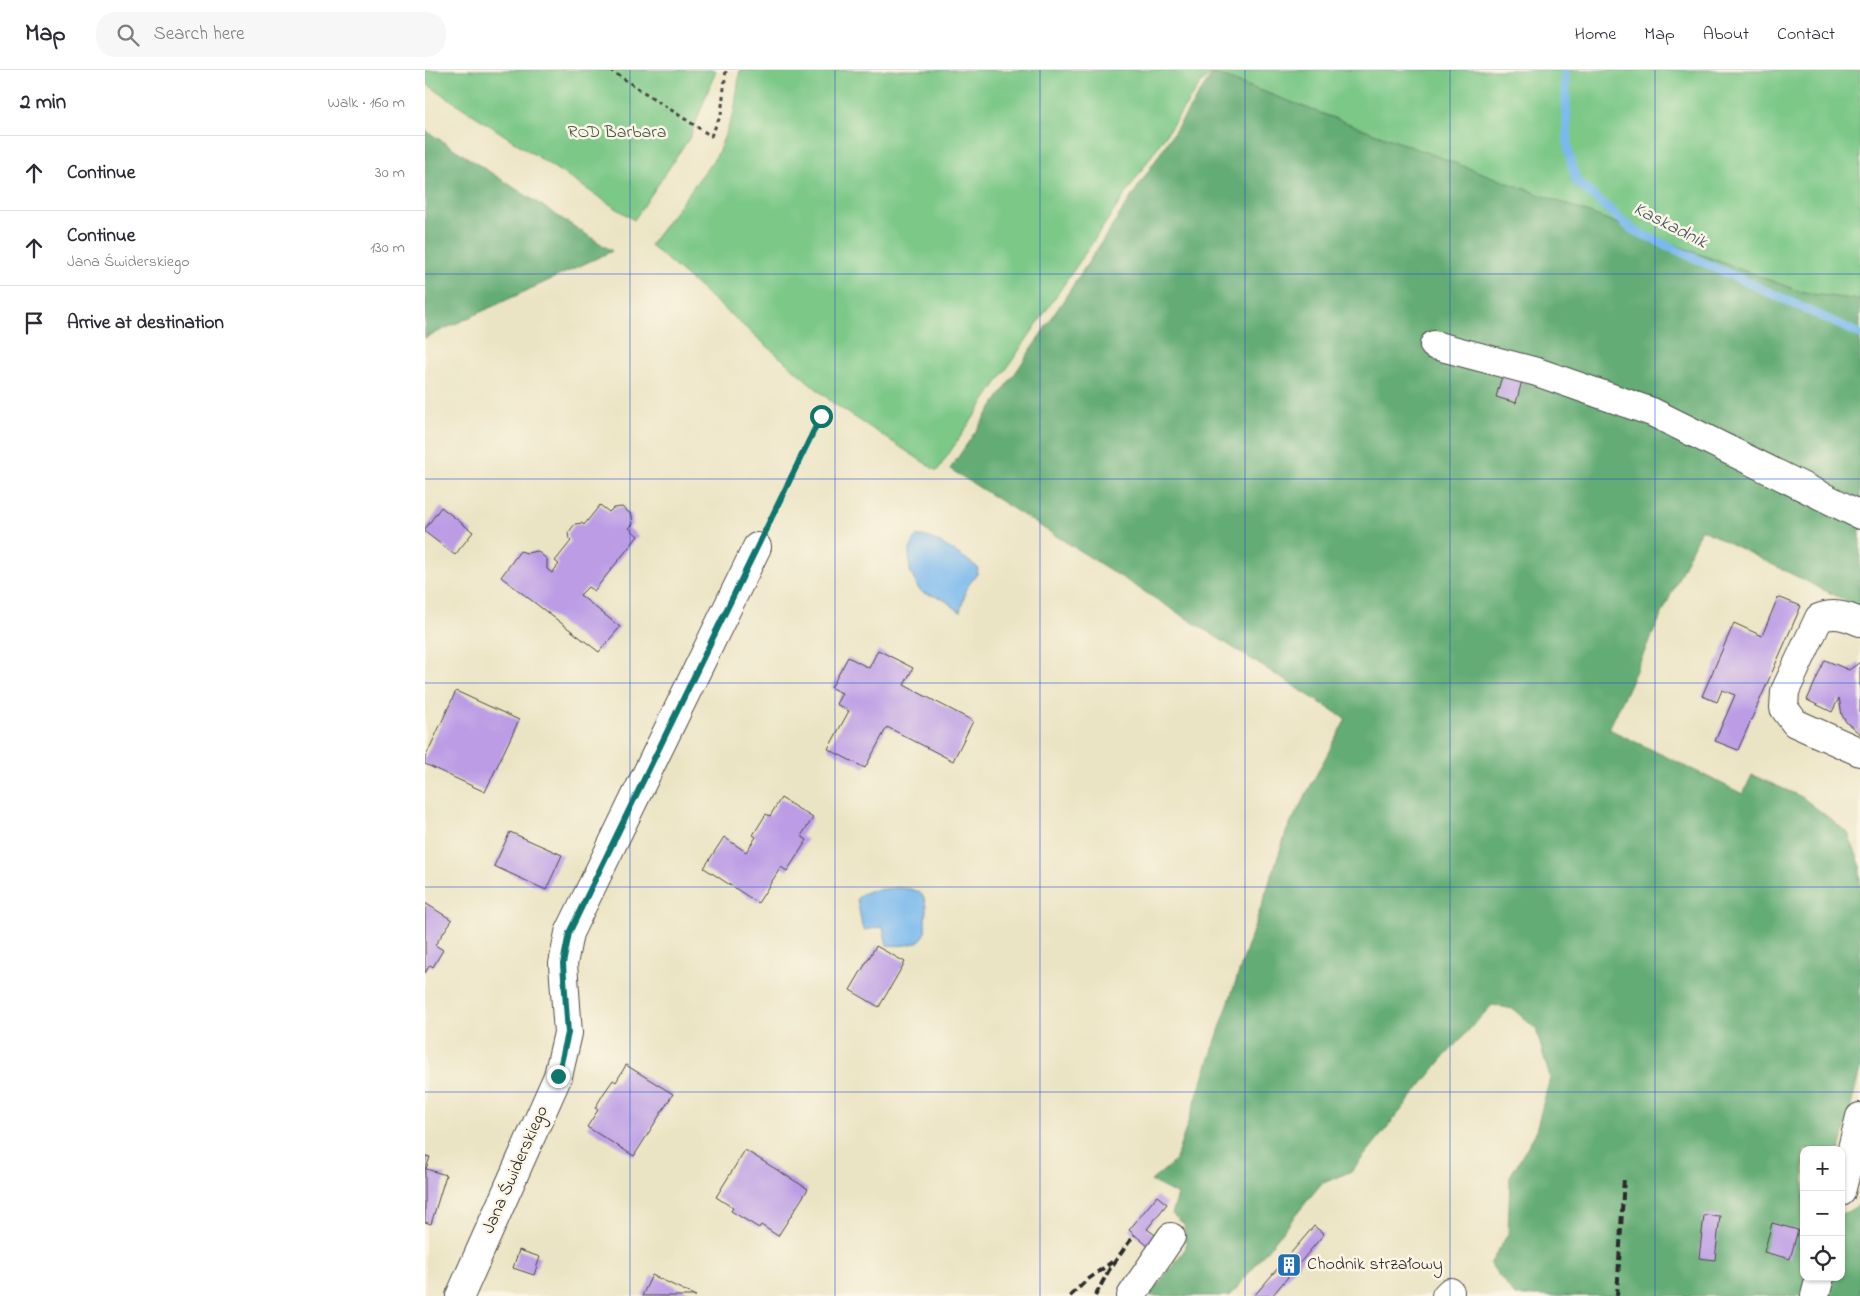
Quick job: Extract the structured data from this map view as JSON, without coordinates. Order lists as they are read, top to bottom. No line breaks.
{"streets":{"street":["Jana Świderskiego"]},"water":["Kaskadnik"],"parks":["ROD Barbara"],"places":{"building":["Chodnik strzałowy"]},"page":{"header":"Map","search":"Search here","nav":["Home","Map","About","Contact"],"heading":["2 min","Walk · 160 m"],"list":[["Continue","30 m"],["Continue","Jana Świderskiego","130 m"],"Arrive at destination"],"map_buttons":["+","−"]}}
